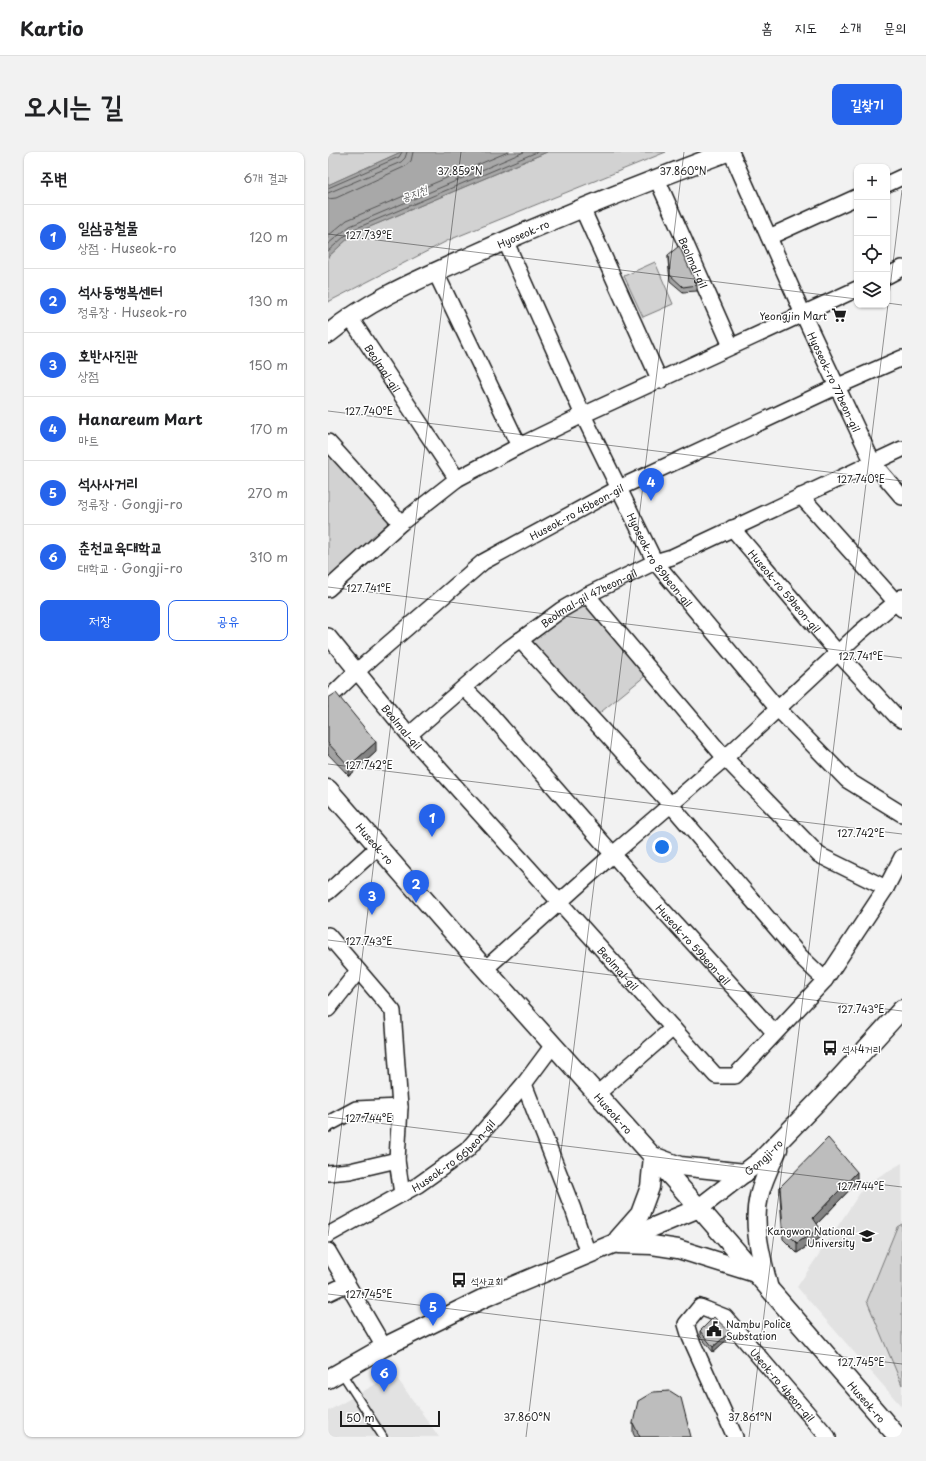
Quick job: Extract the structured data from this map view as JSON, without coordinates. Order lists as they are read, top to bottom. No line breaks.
{"streets":{"street":["Hyoseok-ro","Beolmal-gil","Hyoseok-ro 77beon-gil","Huseok-ro 45beon-gil","Hyoseok-ro 89beon-gil","Huseok-ro 59beon-gil","Beolmal-gil 47beon-gil","Huseok-ro","Huseok-ro 66beon-gil","Gongji-ro","Useok-ro 4beon-gil"]},"crossings":[["Hyoseok-ro","Beolmal-gil"],["Hyoseok-ro","Hyoseok-ro 89beon-gil"],["Beolmal-gil","Huseok-ro 45beon-gil"],["Beolmal-gil","Huseok-ro 59beon-gil"],["Beolmal-gil","Beolmal-gil 47beon-gil"],["Hyoseok-ro 77beon-gil","Huseok-ro 45beon-gil"],["Hyoseok-ro 77beon-gil","Beolmal-gil 47beon-gil"],["Huseok-ro 45beon-gil","Hyoseok-ro 89beon-gil"],["Hyoseok-ro 89beon-gil","Beolmal-gil 47beon-gil"],["Huseok-ro 59beon-gil","Beolmal-gil 47beon-gil"],["Huseok-ro","Huseok-ro 66beon-gil"],["Huseok-ro","Gongji-ro"]],"water":["공지천"],"places":{"supermarket":["Yeongjin Mart"],"bus stop":["석사4거리","석사교회"],"school or university":["Kangwon National University"],"public building":["Nambu Police Substation"]},"scale_bar":"50 m","page":{"header":"Kartio","nav":["홈","지도","소개","문의"],"title":"오시는 길","buttons":["길찾기",["저장","공유"]],"heading":["주변","6개 결과"],"map_buttons":["+","−"],"list":[{"mark":"1","name":"일삼공철물","note":"상점 · Huseok-ro","value":"120 m"},{"mark":"2","name":"석사동행복센터","note":"정류장 · Huseok-ro","value":"130 m"},{"mark":"3","name":"호반사진관","note":"상점","value":"150 m"},{"mark":"4","name":"Hanareum Mart","note":"마트","value":"170 m"},{"mark":"5","name":"석사사거리","note":"정류장 · Gongji-ro","value":"270 m"},{"mark":"6","name":"춘천교육대학교","note":"대학교 · Gongji-ro","value":"310 m"}],"pins":["4","1","2","3","5","6"],"scale":"50 m"},"coordinates":["37.859°N","37.860°N","127.739°E","127.740°E","127.741°E","127.742°E","127.743°E","127.744°E","127.745°E","37.861°N"]}
